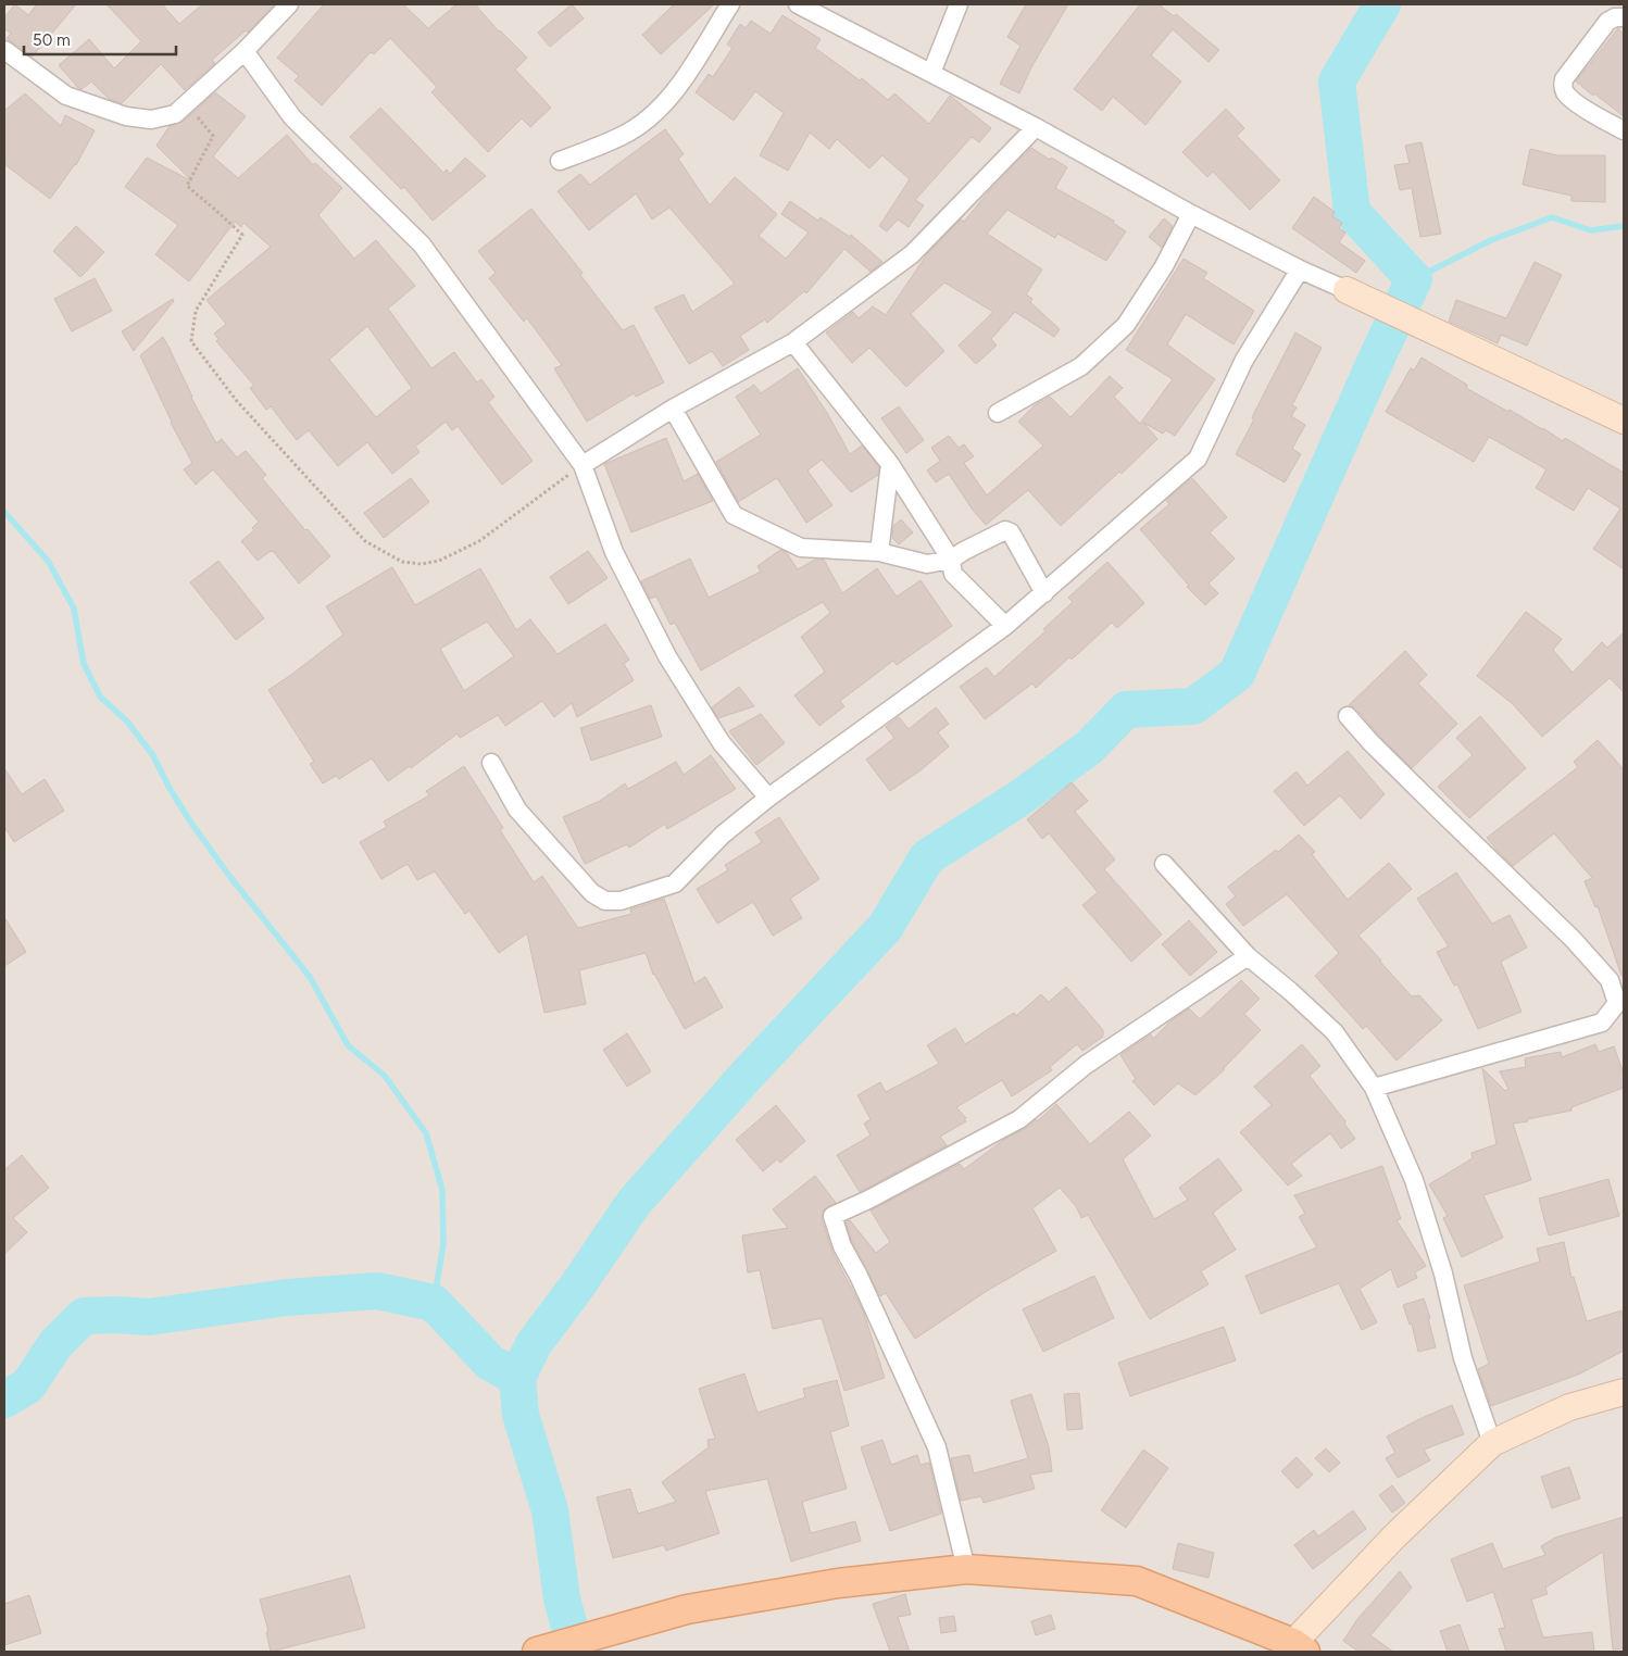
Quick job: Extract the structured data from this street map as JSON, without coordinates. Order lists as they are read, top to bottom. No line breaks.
{"scale_bar":"50 m"}
